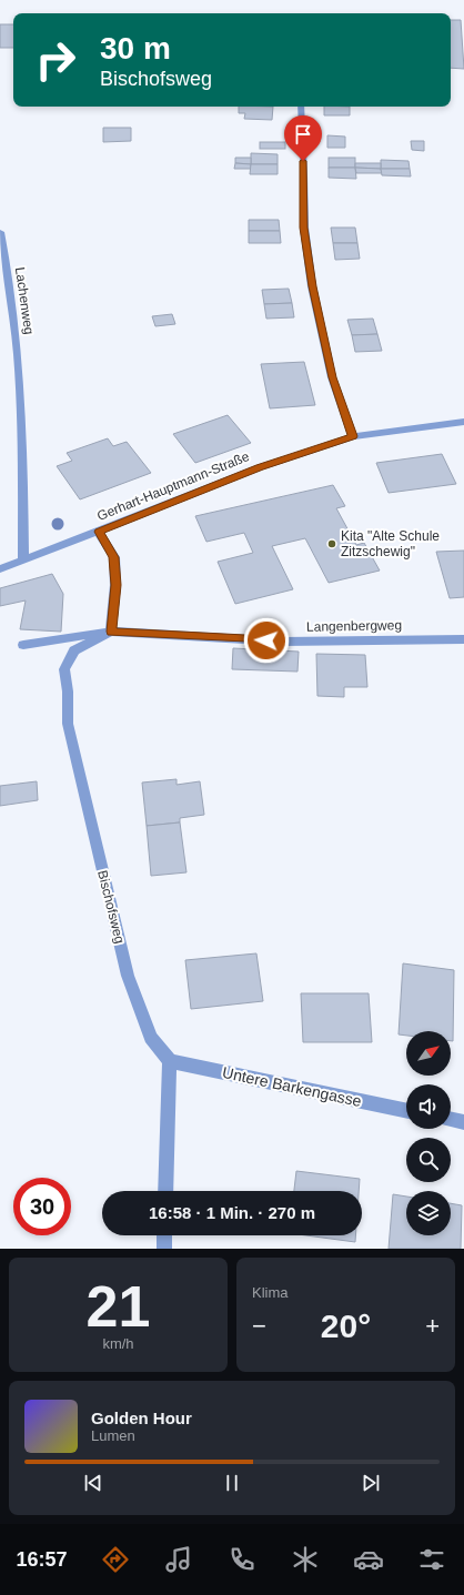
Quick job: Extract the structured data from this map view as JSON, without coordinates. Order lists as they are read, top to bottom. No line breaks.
{"streets":{"street":["Lachenweg","Gerhart-Hauptmann-Straße","Langenbergweg","Bischofsweg","Untere Barkengasse"]},"crossings":[["Lachenweg","Gerhart-Hauptmann-Straße"],["Langenbergweg","Bischofsweg"],["Bischofsweg","Untere Barkengasse"]],"places":["Kita \"Alte Schule Zitzschewig\""],"north":"top right","page":{"turn":["30 m","Bischofsweg"],"limit":"30","trip":"16:58 · 1 Min. · 270 m","tile":[["21","km/h"],"Klima"],"heat":["−","20°","+"],"song":["Golden Hour","Lumen"],"tabs":"16:57"}}
